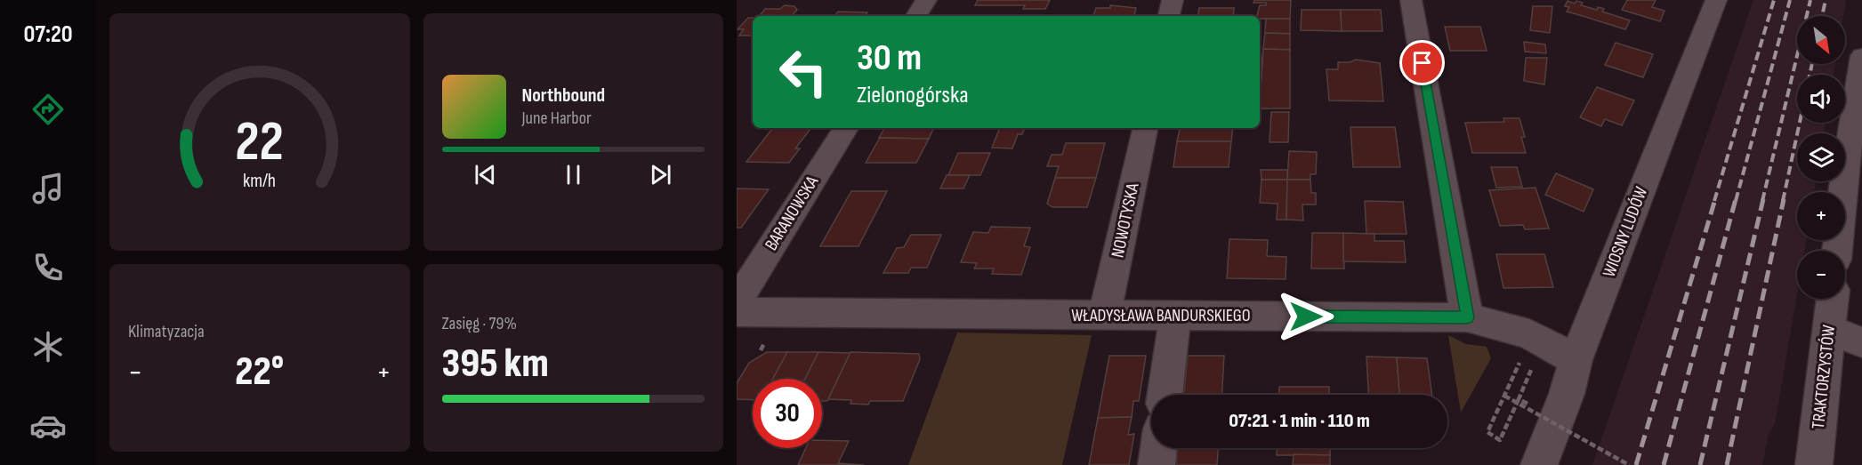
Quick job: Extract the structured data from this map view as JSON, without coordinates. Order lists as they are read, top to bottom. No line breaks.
{"streets":{"street":["BARANOWSKA","NOWOTYSKA","WIOSNY LUDÓW","WŁADYSŁAWA BANDURSKIEGO","TRAKTORZYSTÓW"]},"crossings":[["NOWOTYSKA","WŁADYSŁAWA BANDURSKIEGO"],["WIOSNY LUDÓW","WŁADYSŁAWA BANDURSKIEGO"]],"north":"bottom right","page":{"tabs":"07:20","map_buttons":["+","−"],"turn":["30 m","Zielonogórska"],"song":["Northbound","June Harbor"],"tile":["Klimatyzacja",["Zasięg · 79%","395 km"]],"heat":["−","22°","+"],"limit":"30","trip":"07:21 · 1 min · 110 m","gauge":["22","km/h"]}}
